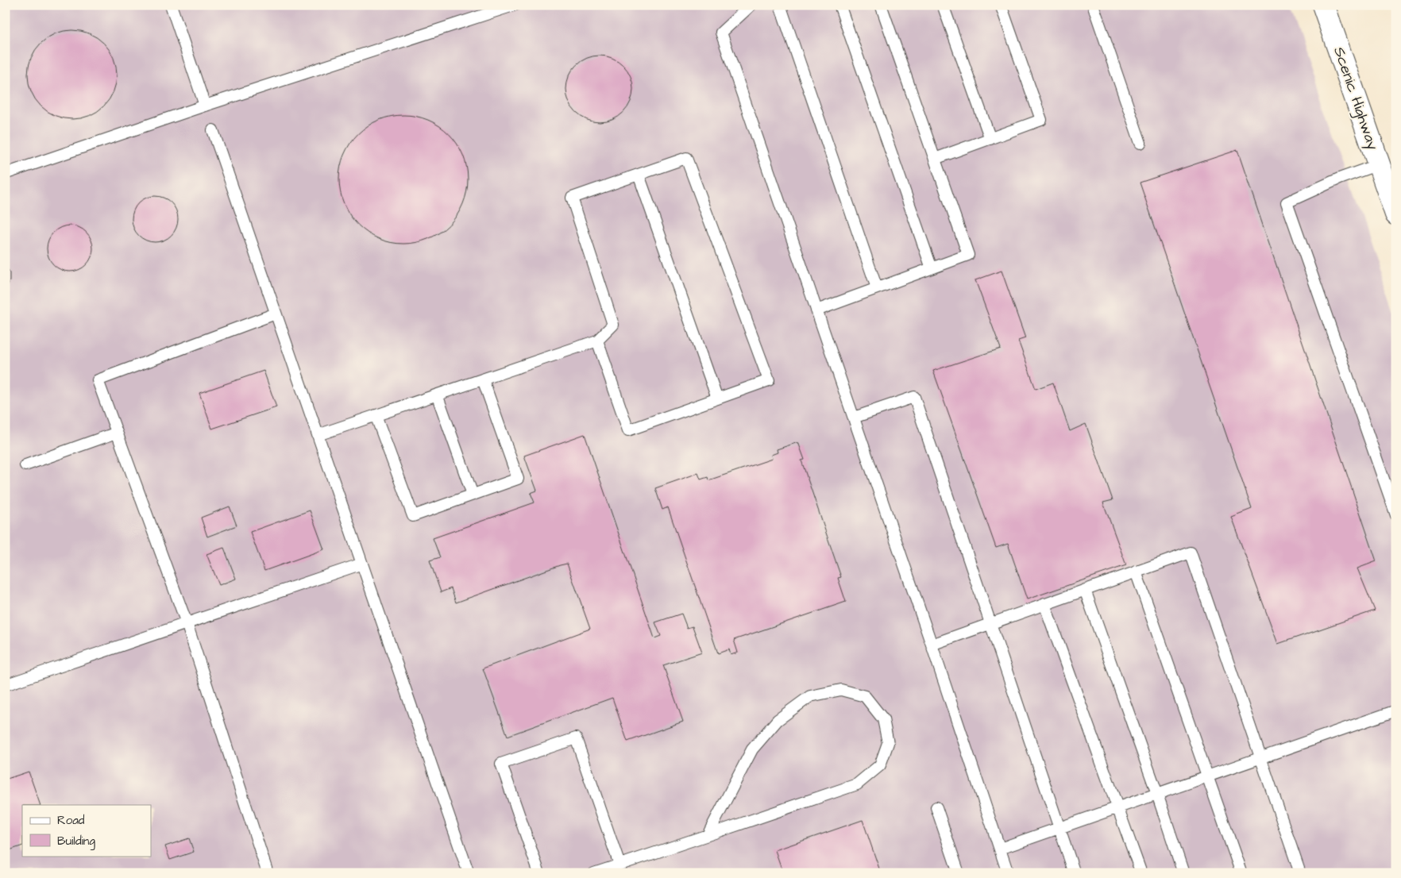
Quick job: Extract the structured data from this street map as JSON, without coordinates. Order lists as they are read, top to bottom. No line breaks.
{"streets":{"main road":["Scenic Highway"]},"legend":["Road","Building"]}
